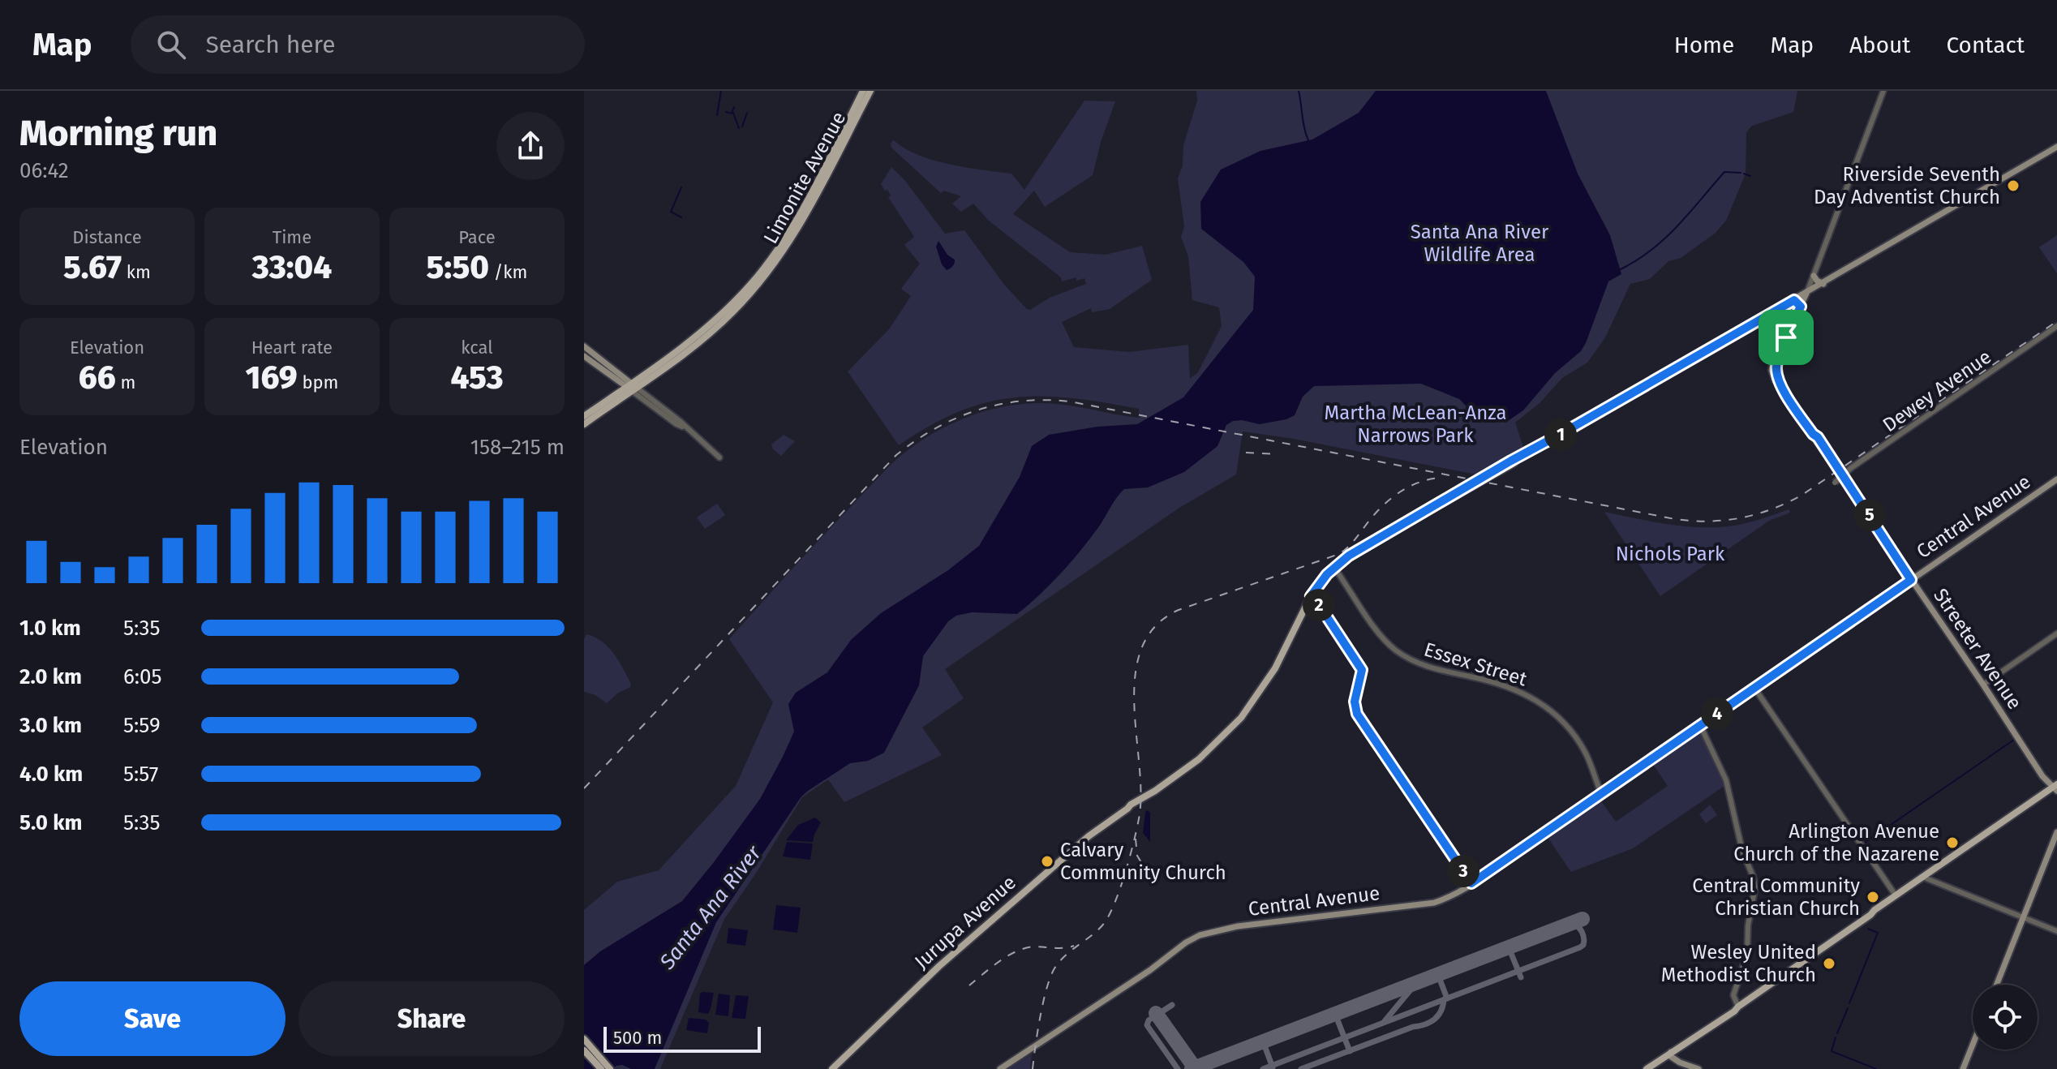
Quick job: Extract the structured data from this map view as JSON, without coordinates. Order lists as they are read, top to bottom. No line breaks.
{"streets":{"main road":["Limonite Avenue","Central Avenue","Streeter Avenue","Jurupa Avenue"],"street":["Dewey Avenue","Essex Street"]},"crossings":[["Central Avenue","Streeter Avenue"],["Central Avenue","Essex Street"],["Essex Street","Jurupa Avenue"]],"water":["Santa Ana River"],"parks":["Santa Ana River Wildlife Area","Martha McLean-Anza Narrows Park","Nichols Park"],"places":["Riverside Seventh Day Adventist Church","Arlington Avenue Church of the Nazarene","Calvary Community Church","Central Community Christian Church","Wesley United Methodist Church"],"scale_bar":"500 m","page":{"header":"Map","search":"Search here","nav":["Home","Map","About","Contact"],"heading":["Morning run","06:42"],"stats":[["Distance","5.67 km"],["Time","33:04"],["Pace","5:50 /km"],["Elevation","66 m"],["Heart rate","169 bpm"],["kcal","453"]],"pins":["1","5","2","4","3"],"chart":["Elevation","158–215 m"],"list":[{"name":"1.0 km","note":"5:35"},{"name":"2.0 km","note":"6:05"},{"name":"3.0 km","note":"5:59"},{"name":"4.0 km","note":"5:57"},{"name":"5.0 km","note":"5:35"}],"buttons":["Save","Share"],"scale":"500 m"}}
